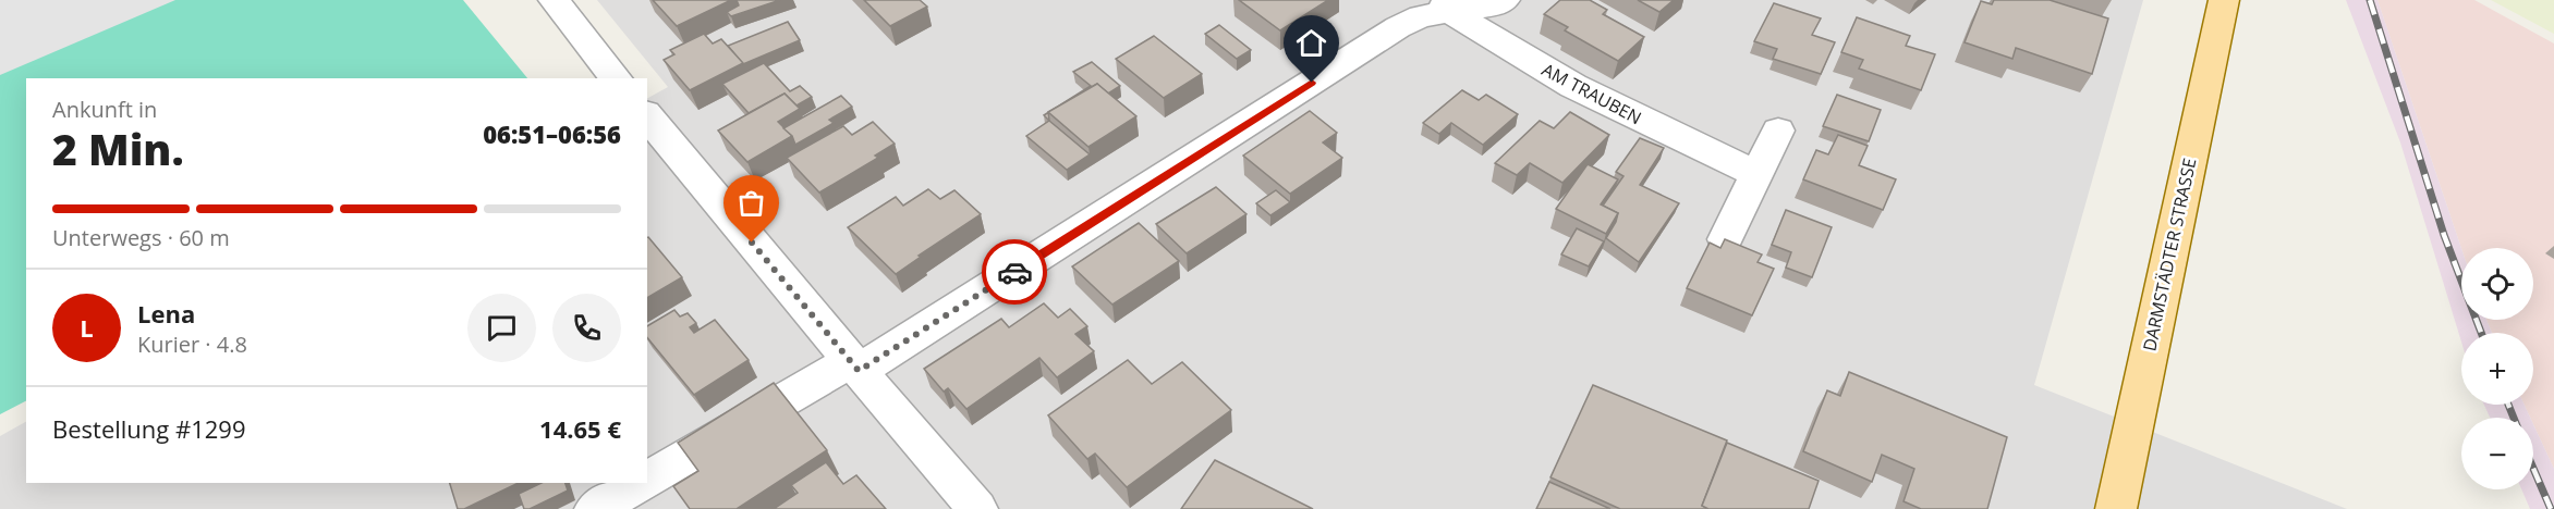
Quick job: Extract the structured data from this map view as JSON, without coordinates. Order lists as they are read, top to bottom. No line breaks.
{"streets":{"main road":["DARMSTÄDTER STRASSE"],"street":["AM TRAUBEN"]},"page":{"heading":["2 Min.","Ankunft in","06:51–06:56"],"panel":["Lena","Kurier · 4.8","Bestellung #1299","14.65 €"],"bar":"Unterwegs · 60 m","map_buttons":["+","−"],"round":"L"}}
